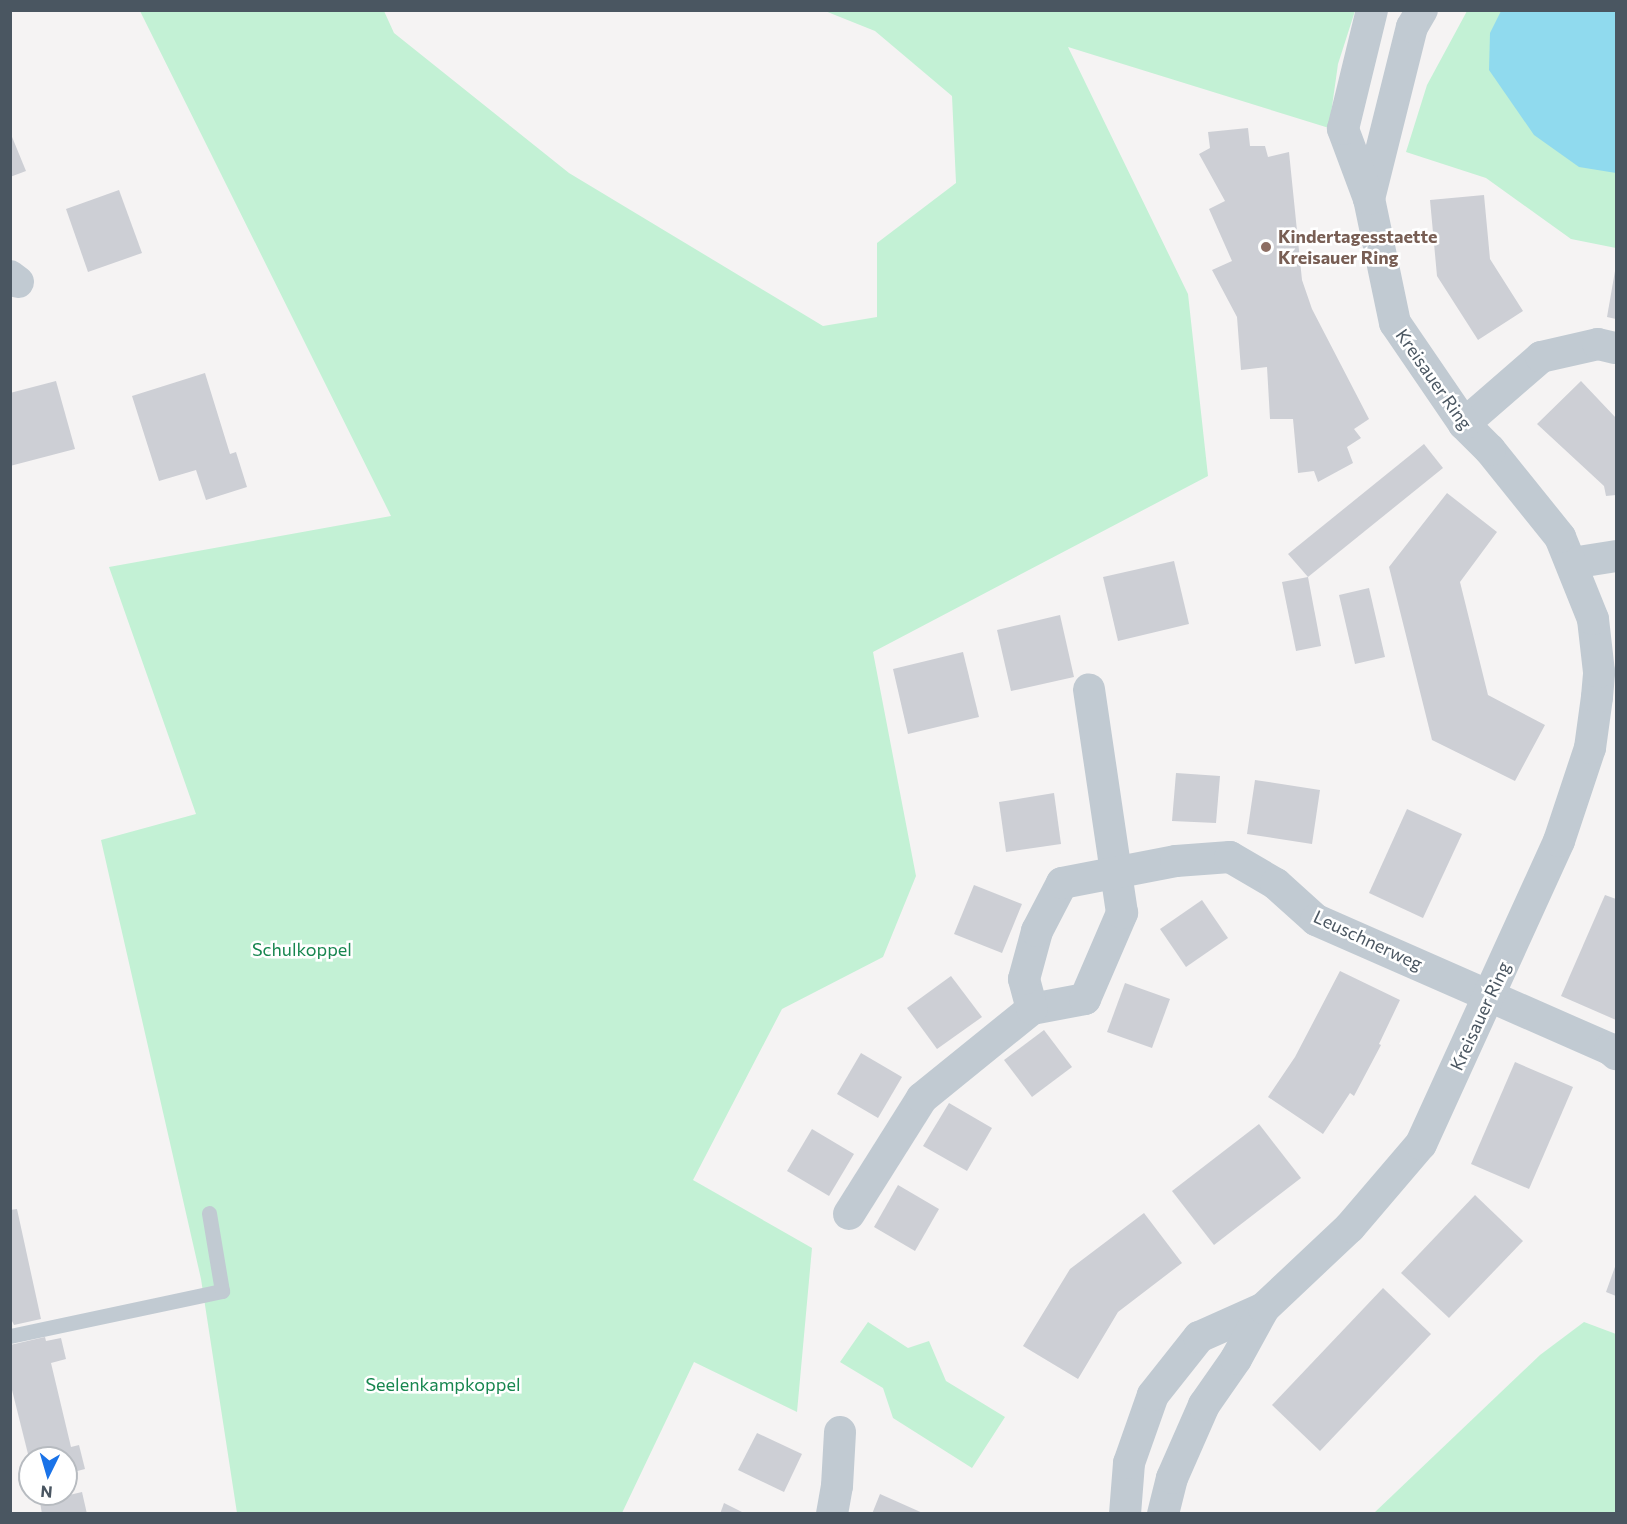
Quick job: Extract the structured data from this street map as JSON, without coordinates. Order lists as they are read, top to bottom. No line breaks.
{"streets":{"street":["Kreisauer Ring","Leuschnerweg"]},"crossings":[["Kreisauer Ring","Leuschnerweg"]],"parks":["Schulkoppel","Seelenkampkoppel"],"places":["Kindertagesstaette Kreisauer Ring"],"north":"bottom"}
